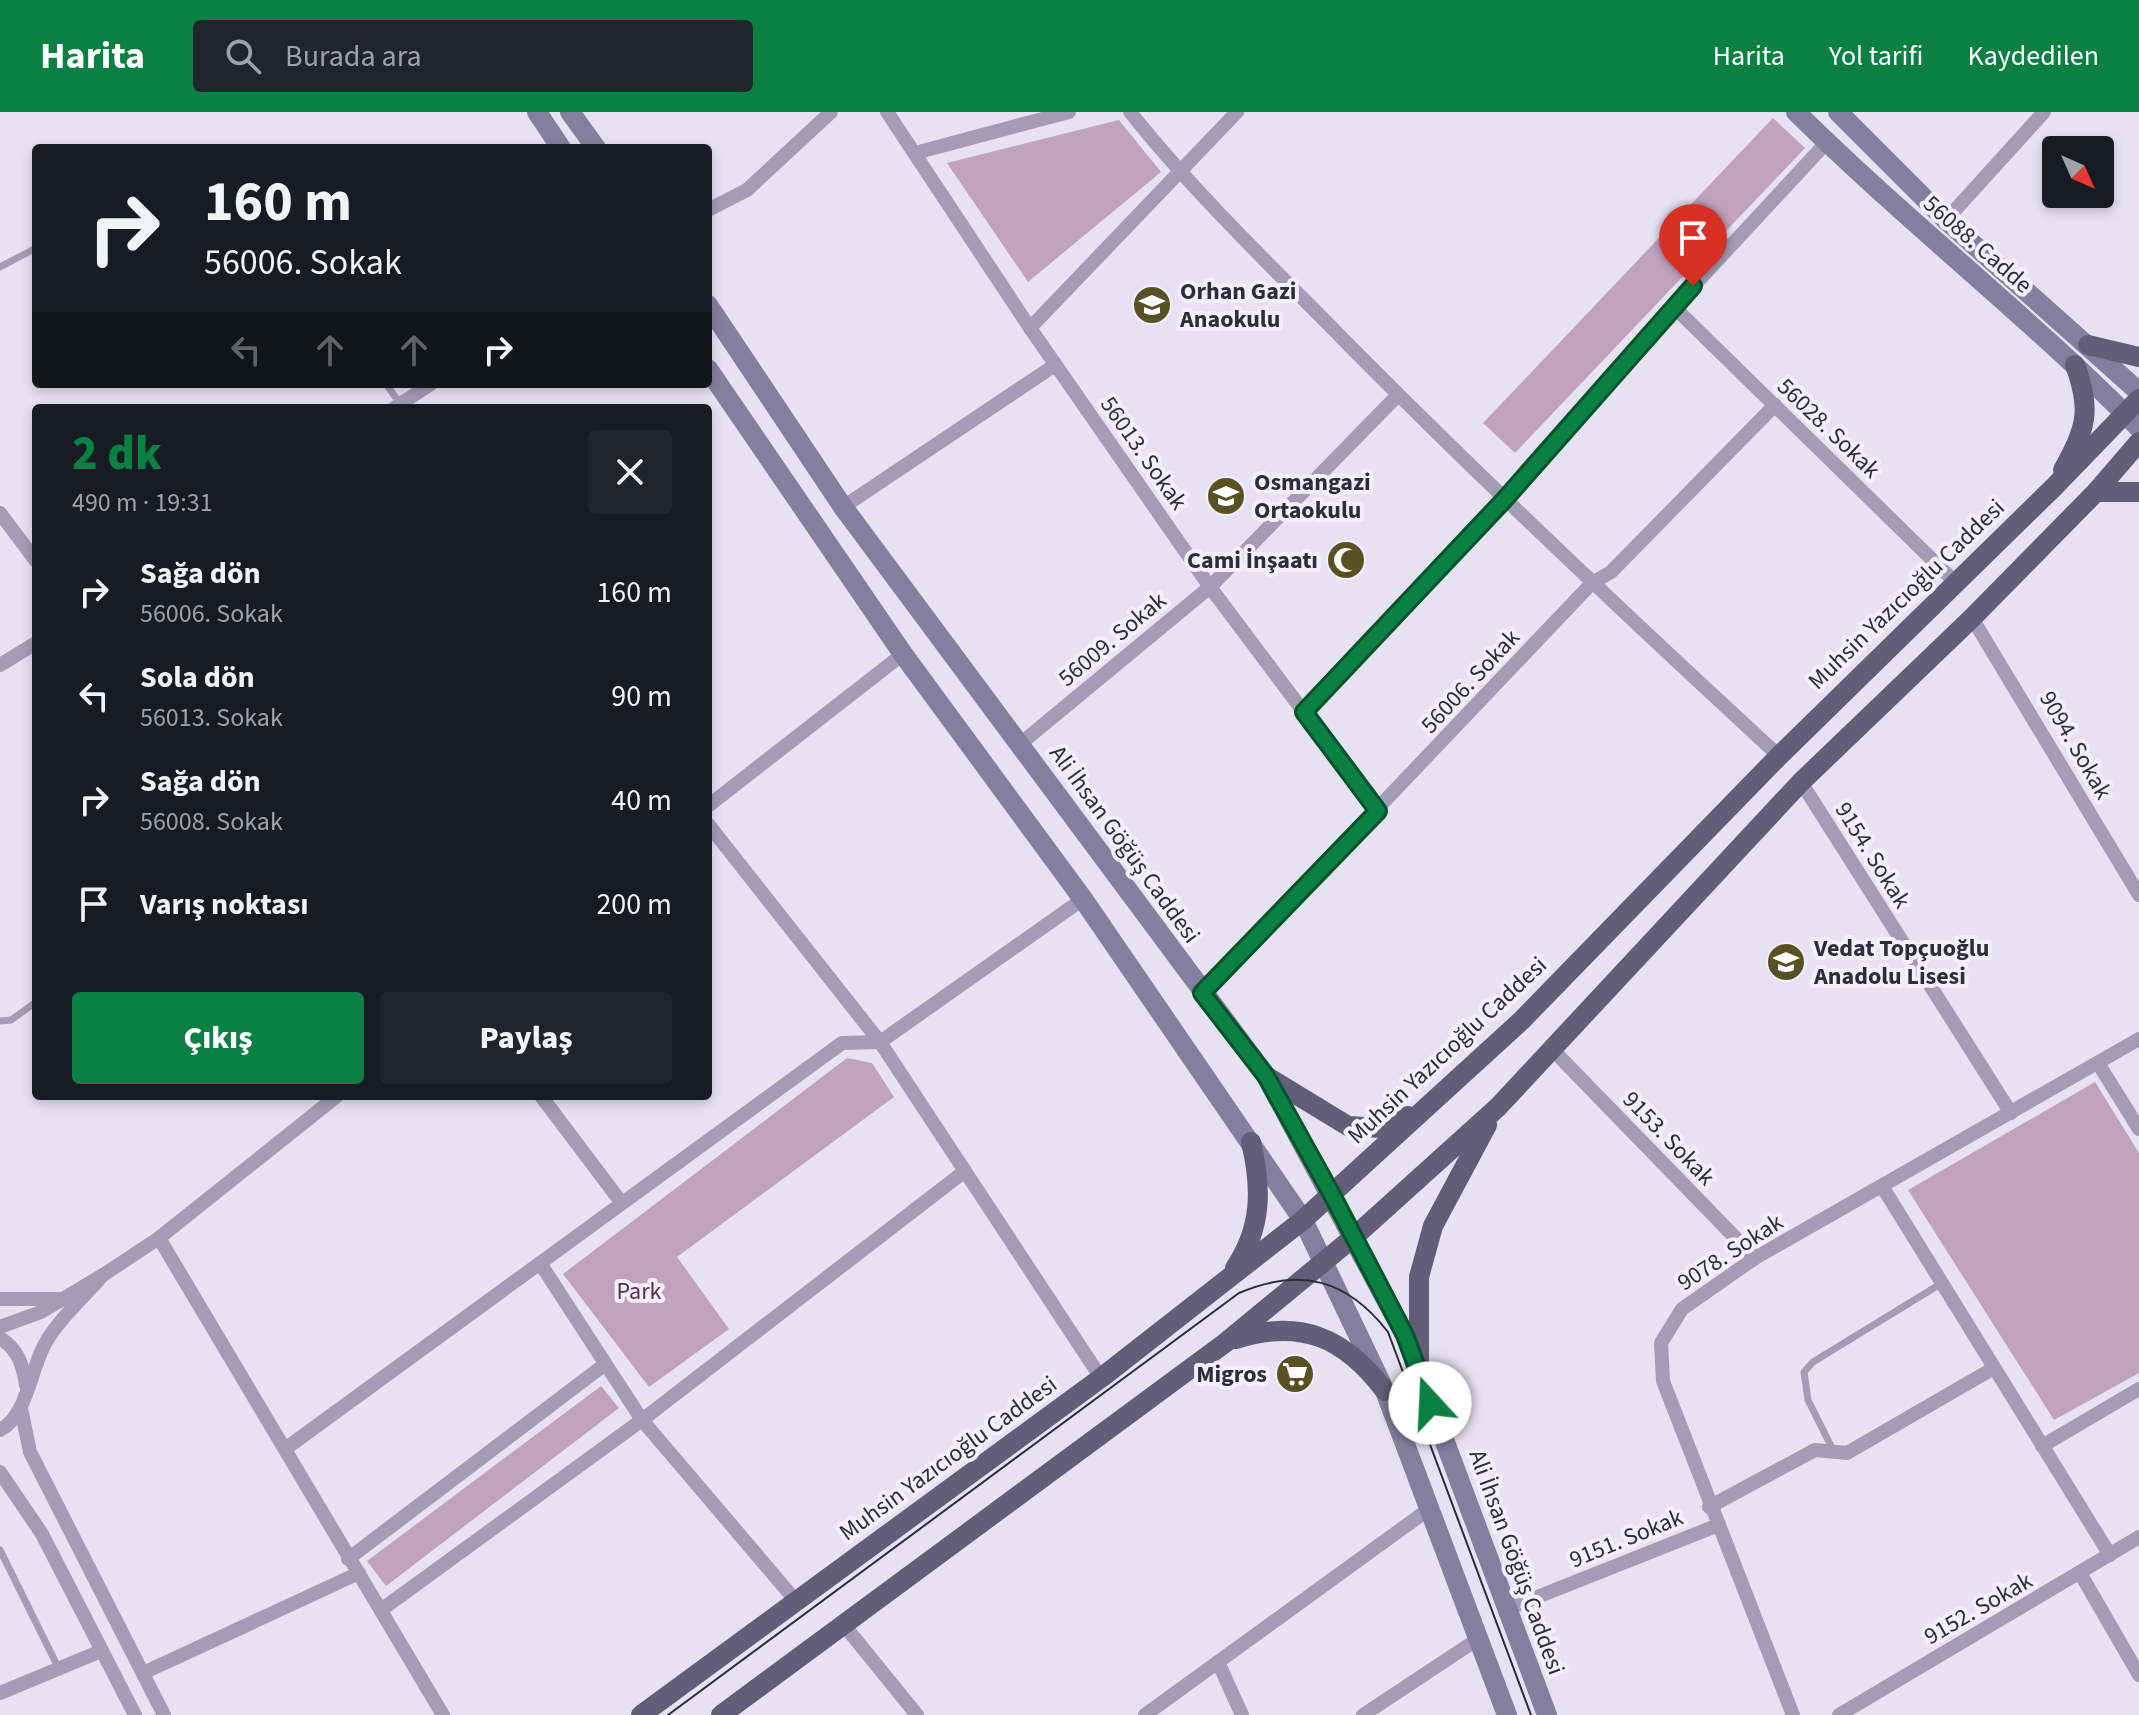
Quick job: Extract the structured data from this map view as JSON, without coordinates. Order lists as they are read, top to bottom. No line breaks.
{"streets":{"main road":["56088. Cadde","Muhsin Yazıcıoğlu Caddesi","Ali İhsan Göğüş Caddesi"],"street":["56028. Sokak","56013. Sokak","56009. Sokak","56006. Sokak","9094. Sokak","9154. Sokak","9153. Sokak","9078. Sokak","9151. Sokak","9152. Sokak"]},"crossings":[["56088. Cadde","Muhsin Yazıcıoğlu Caddesi"],["56028. Sokak","Muhsin Yazıcıoğlu Caddesi"],["56028. Sokak","56006. Sokak"],["56013. Sokak","56009. Sokak"],["56013. Sokak","56006. Sokak"],["Muhsin Yazıcıoğlu Caddesi","Ali İhsan Göğüş Caddesi"],["56009. Sokak","Ali İhsan Göğüş Caddesi"],["56006. Sokak","Ali İhsan Göğüş Caddesi"],["Ali İhsan Göğüş Caddesi","9151. Sokak"],["9154. Sokak","9078. Sokak"],["9153. Sokak","9078. Sokak"],["9078. Sokak","9151. Sokak"]],"parks":["Park"],"places":{"school or university":["Orhan Gazi Anaokulu","Osmangazi Ortaokulu","Vedat Topçuoğlu Anadolu Lisesi"],"mosque":["Cami İnşaatı"],"supermarket":["Migros"]},"north":"bottom right","page":{"header":"Harita","search":"Burada ara","nav":["Harita","Yol tarifi","Kaydedilen"],"turn":["160 m","56006. Sokak"],"heading":["2 dk","490 m · 19:31"],"list":[{"name":"Sağa dön","note":"56006. Sokak","value":"160 m"},{"name":"Sola dön","note":"56013. Sokak","value":"90 m"},{"name":"Sağa dön","note":"56008. Sokak","value":"40 m"},{"name":"Varış noktası","value":"200 m"}],"buttons":["Çıkış","Paylaş"]}}
